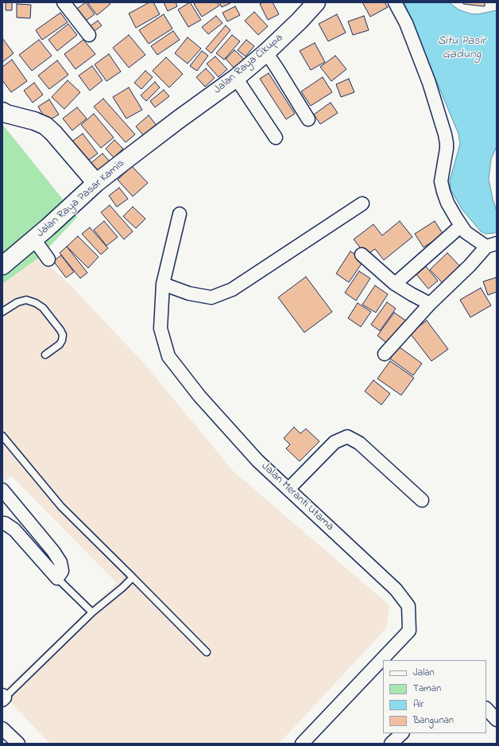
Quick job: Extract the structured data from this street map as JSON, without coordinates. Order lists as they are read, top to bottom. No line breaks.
{"streets":{"main road":["Jalan Raya Cikupa","Jalan Raya Pasar Kamis"],"street":["Jalan Meranti Utama"]},"crossings":[["Jalan Raya Cikupa","Jalan Raya Pasar Kamis"]],"water":["Situ Pasir Gadung"],"legend":["Jalan","Taman","Air","Bangunan"]}
